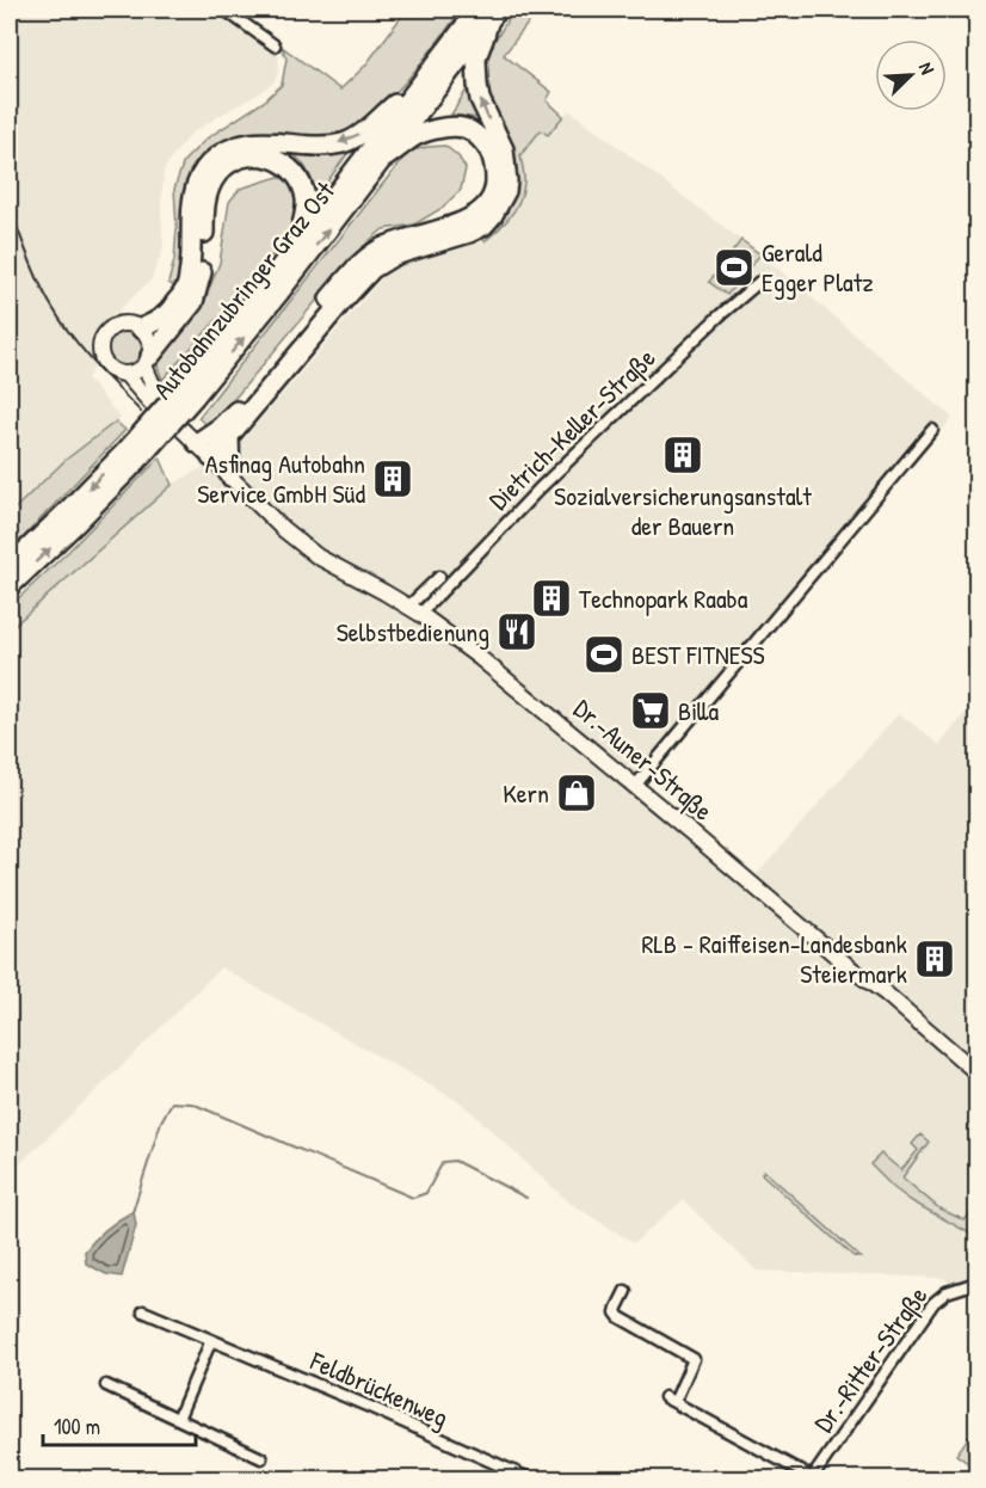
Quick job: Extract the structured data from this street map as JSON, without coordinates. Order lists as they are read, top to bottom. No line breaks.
{"streets":{"highway":["Autobahnzubringer Graz Ost"],"main road":["Dr.-Auner-Straße"],"street":["Dietrich-Keller-Straße","Dr.-Ritter-Straße","Feldbrückenweg"]},"crossings":[["Dietrich-Keller-Straße","Dr.-Auner-Straße"]],"places":{"sports":["Gerald Egger Platz","BEST FITNESS"],"building":["Sozialversicherungsanstalt der Bauern","Asfinag Autobahn Service GmbH Süd","Technopark Raaba","RLB - Raiffeisen-Landesbank Steiermark"],"restaurant":["Selbstbedienung"],"supermarket":["Billa"],"shop":["Kern"]},"scale_bar":"100 m","north":"top right"}
